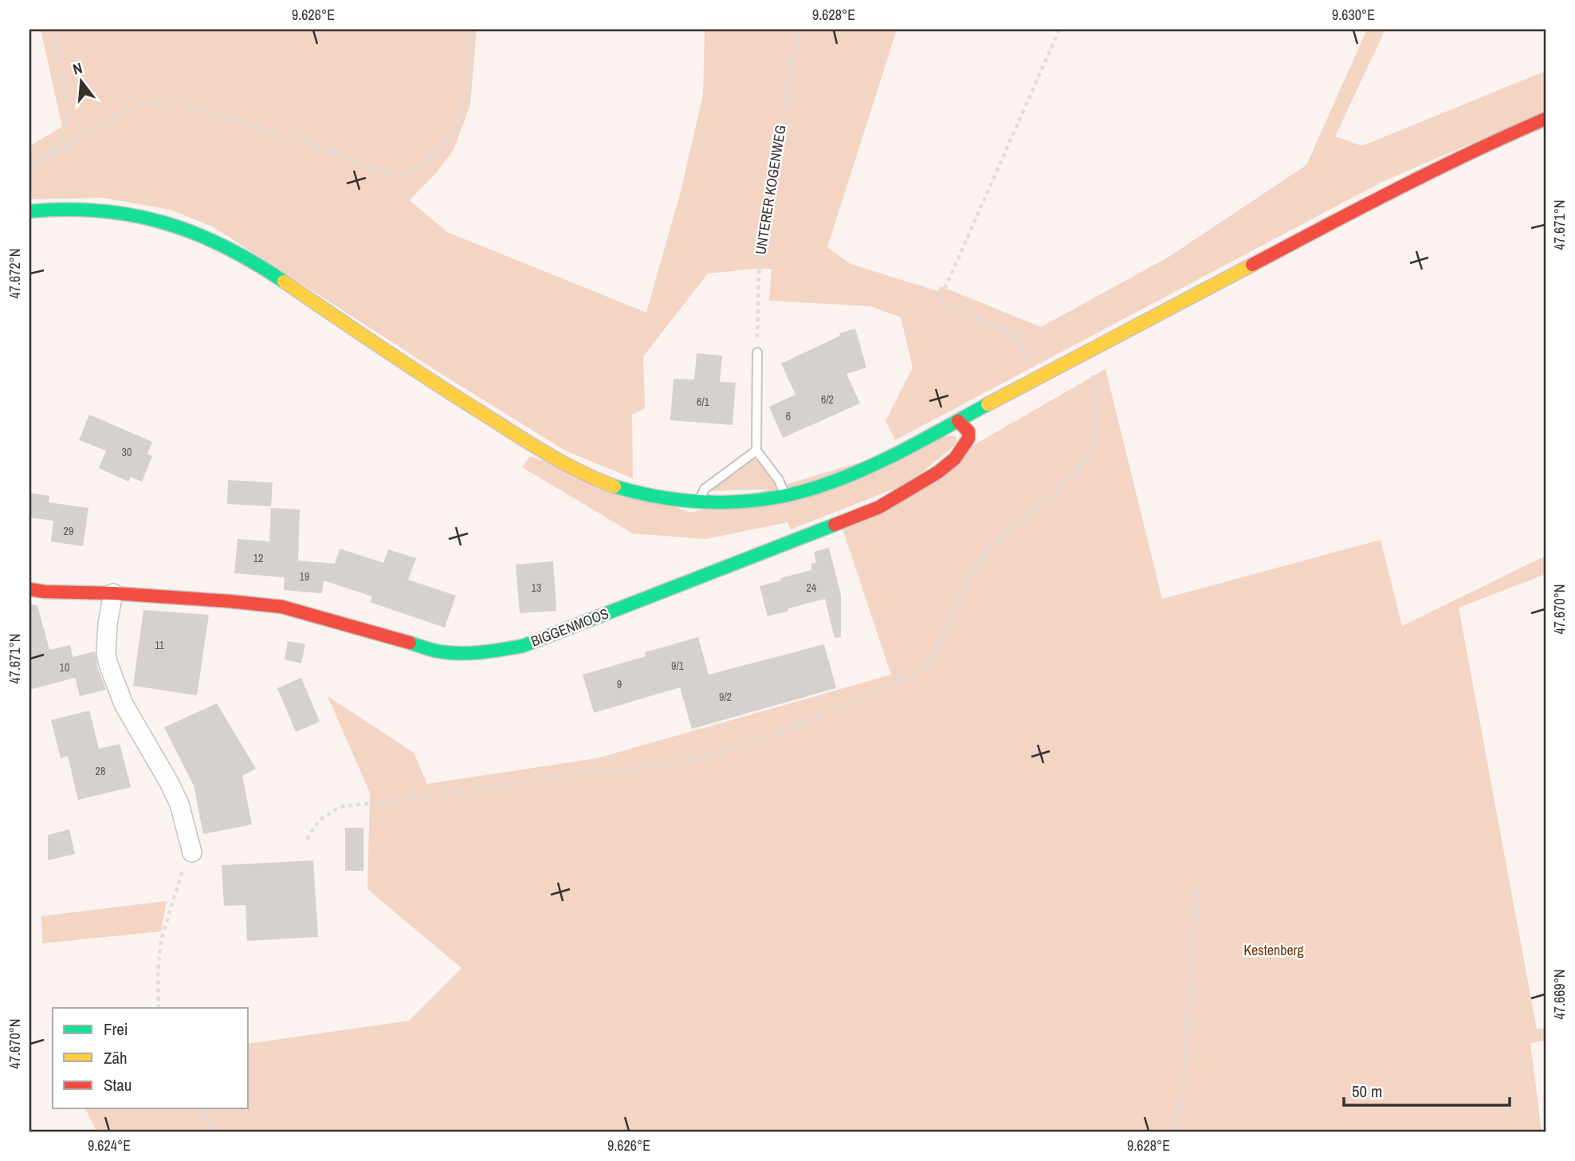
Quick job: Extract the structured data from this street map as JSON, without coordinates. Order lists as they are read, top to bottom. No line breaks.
{"streets":{"main road":["BIGGENMOOS"],"path":["UNTERER KOGENWEG"]},"parks":["Kestenberg"],"house_numbers":["6/2","6/1","6","30","29","12","19","13","24","11","9/1","10","9","9/2","28"],"legend":["Frei","Zäh","Stau"],"scale_bar":"50 m","north":"top","coordinates":["9.626°E","9.628°E","9.630°E","47.671°N","47.672°N","47.670°N","47.669°N","9.624°E"]}
